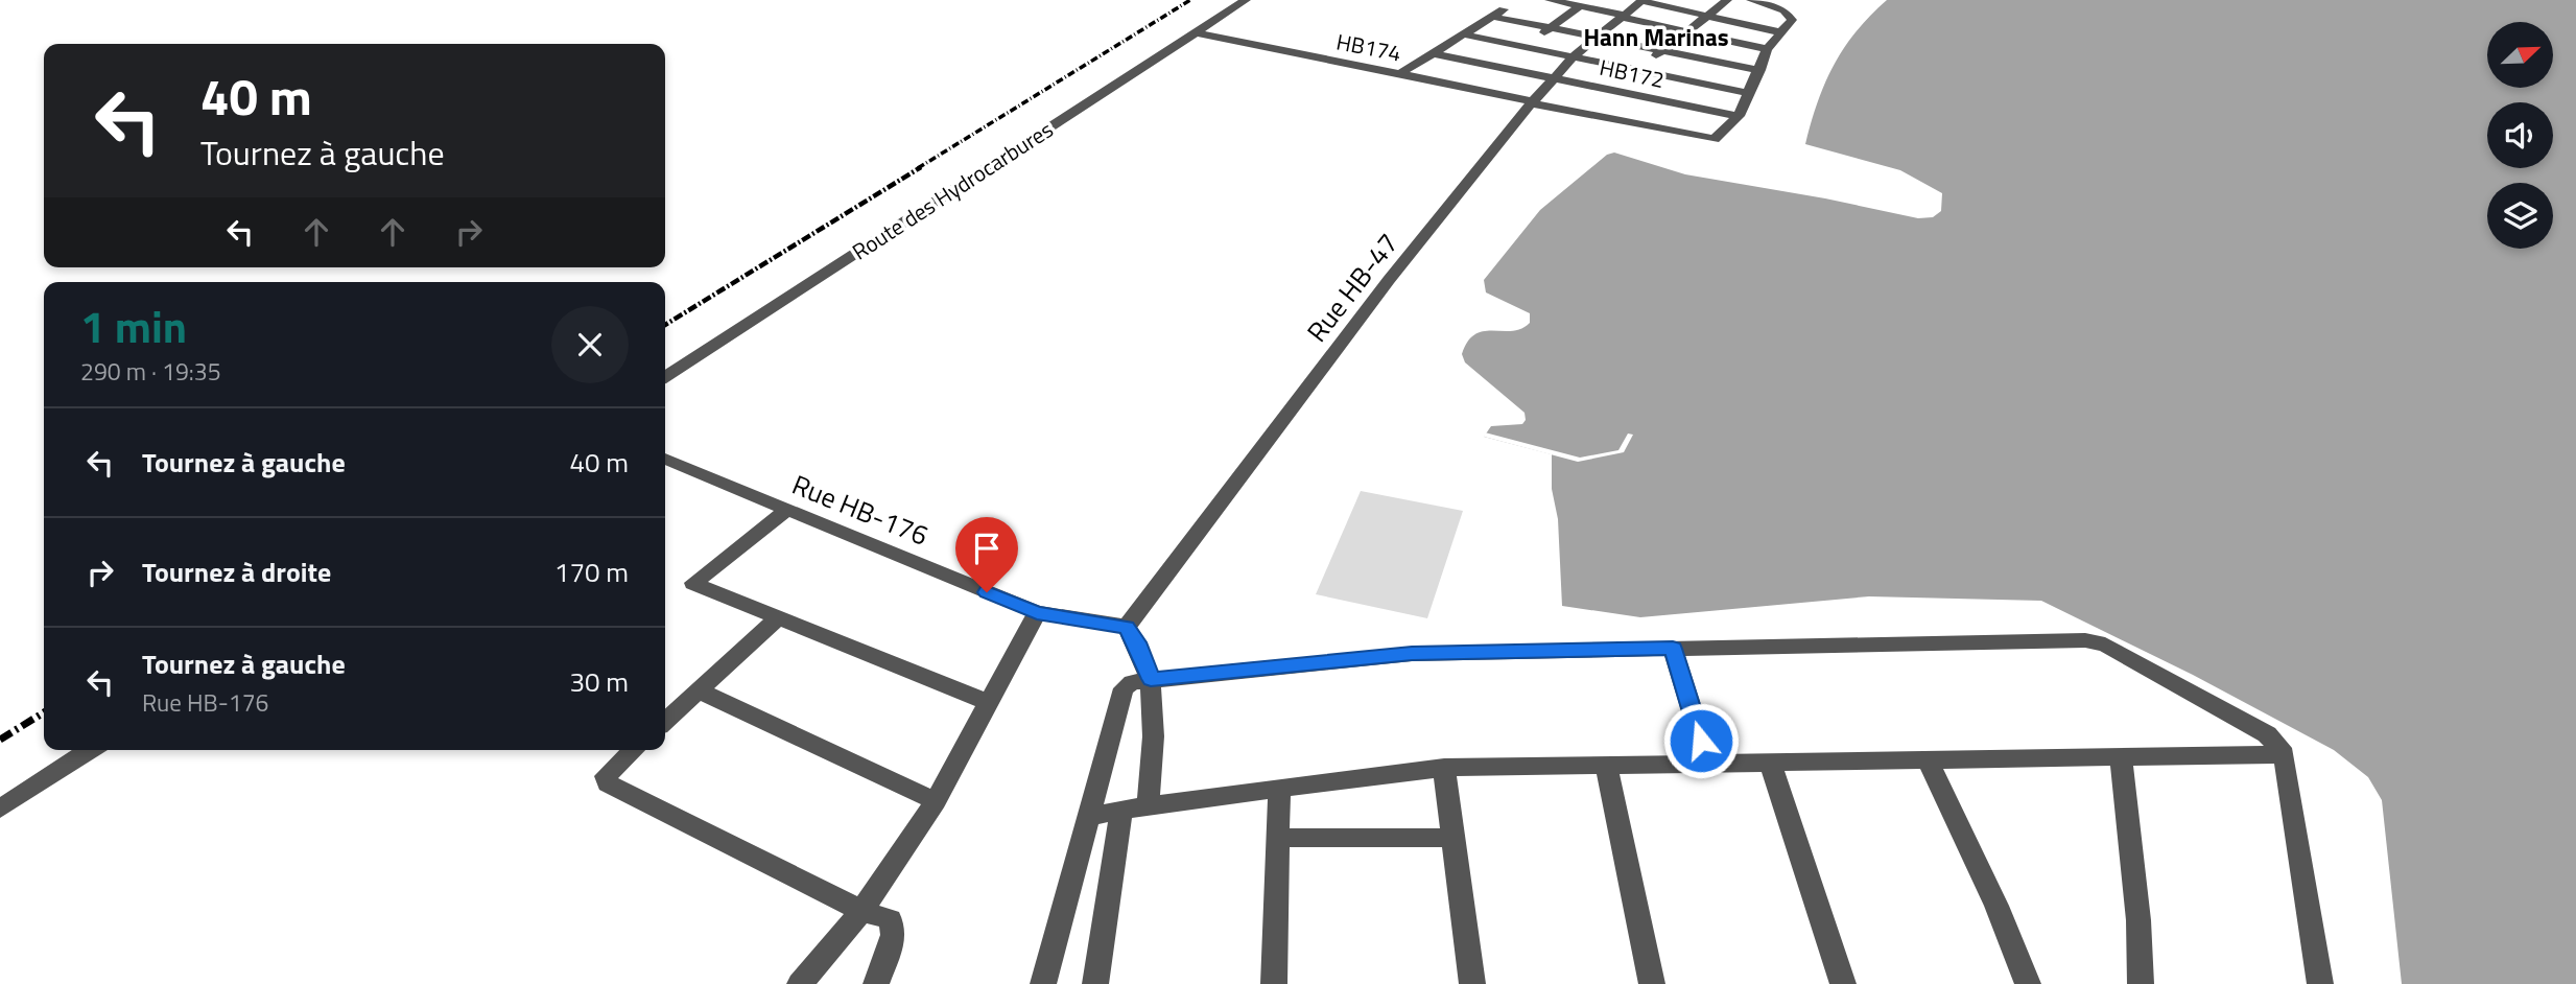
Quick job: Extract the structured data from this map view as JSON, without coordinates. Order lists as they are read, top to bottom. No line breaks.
{"streets":{"street":["HB174","HB172","Route des Hydrocarbures","Rue HB-47","Rue HB-176"]},"crossings":[["HB174","HB172"],["HB174","Route des Hydrocarbures"],["HB174","Rue HB-47"],["HB172","Rue HB-47"],["Rue HB-47","Rue HB-176"]],"districts":["Hann Marinas"],"north":"top right","page":{"turn":["40 m","Tournez à gauche"],"heading":["1 min","290 m · 19:35"],"list":[{"name":"Tournez à gauche","value":"40 m"},{"name":"Tournez à droite","value":"170 m"},{"name":"Tournez à gauche","note":"Rue HB-176","value":"30 m"}]}}
